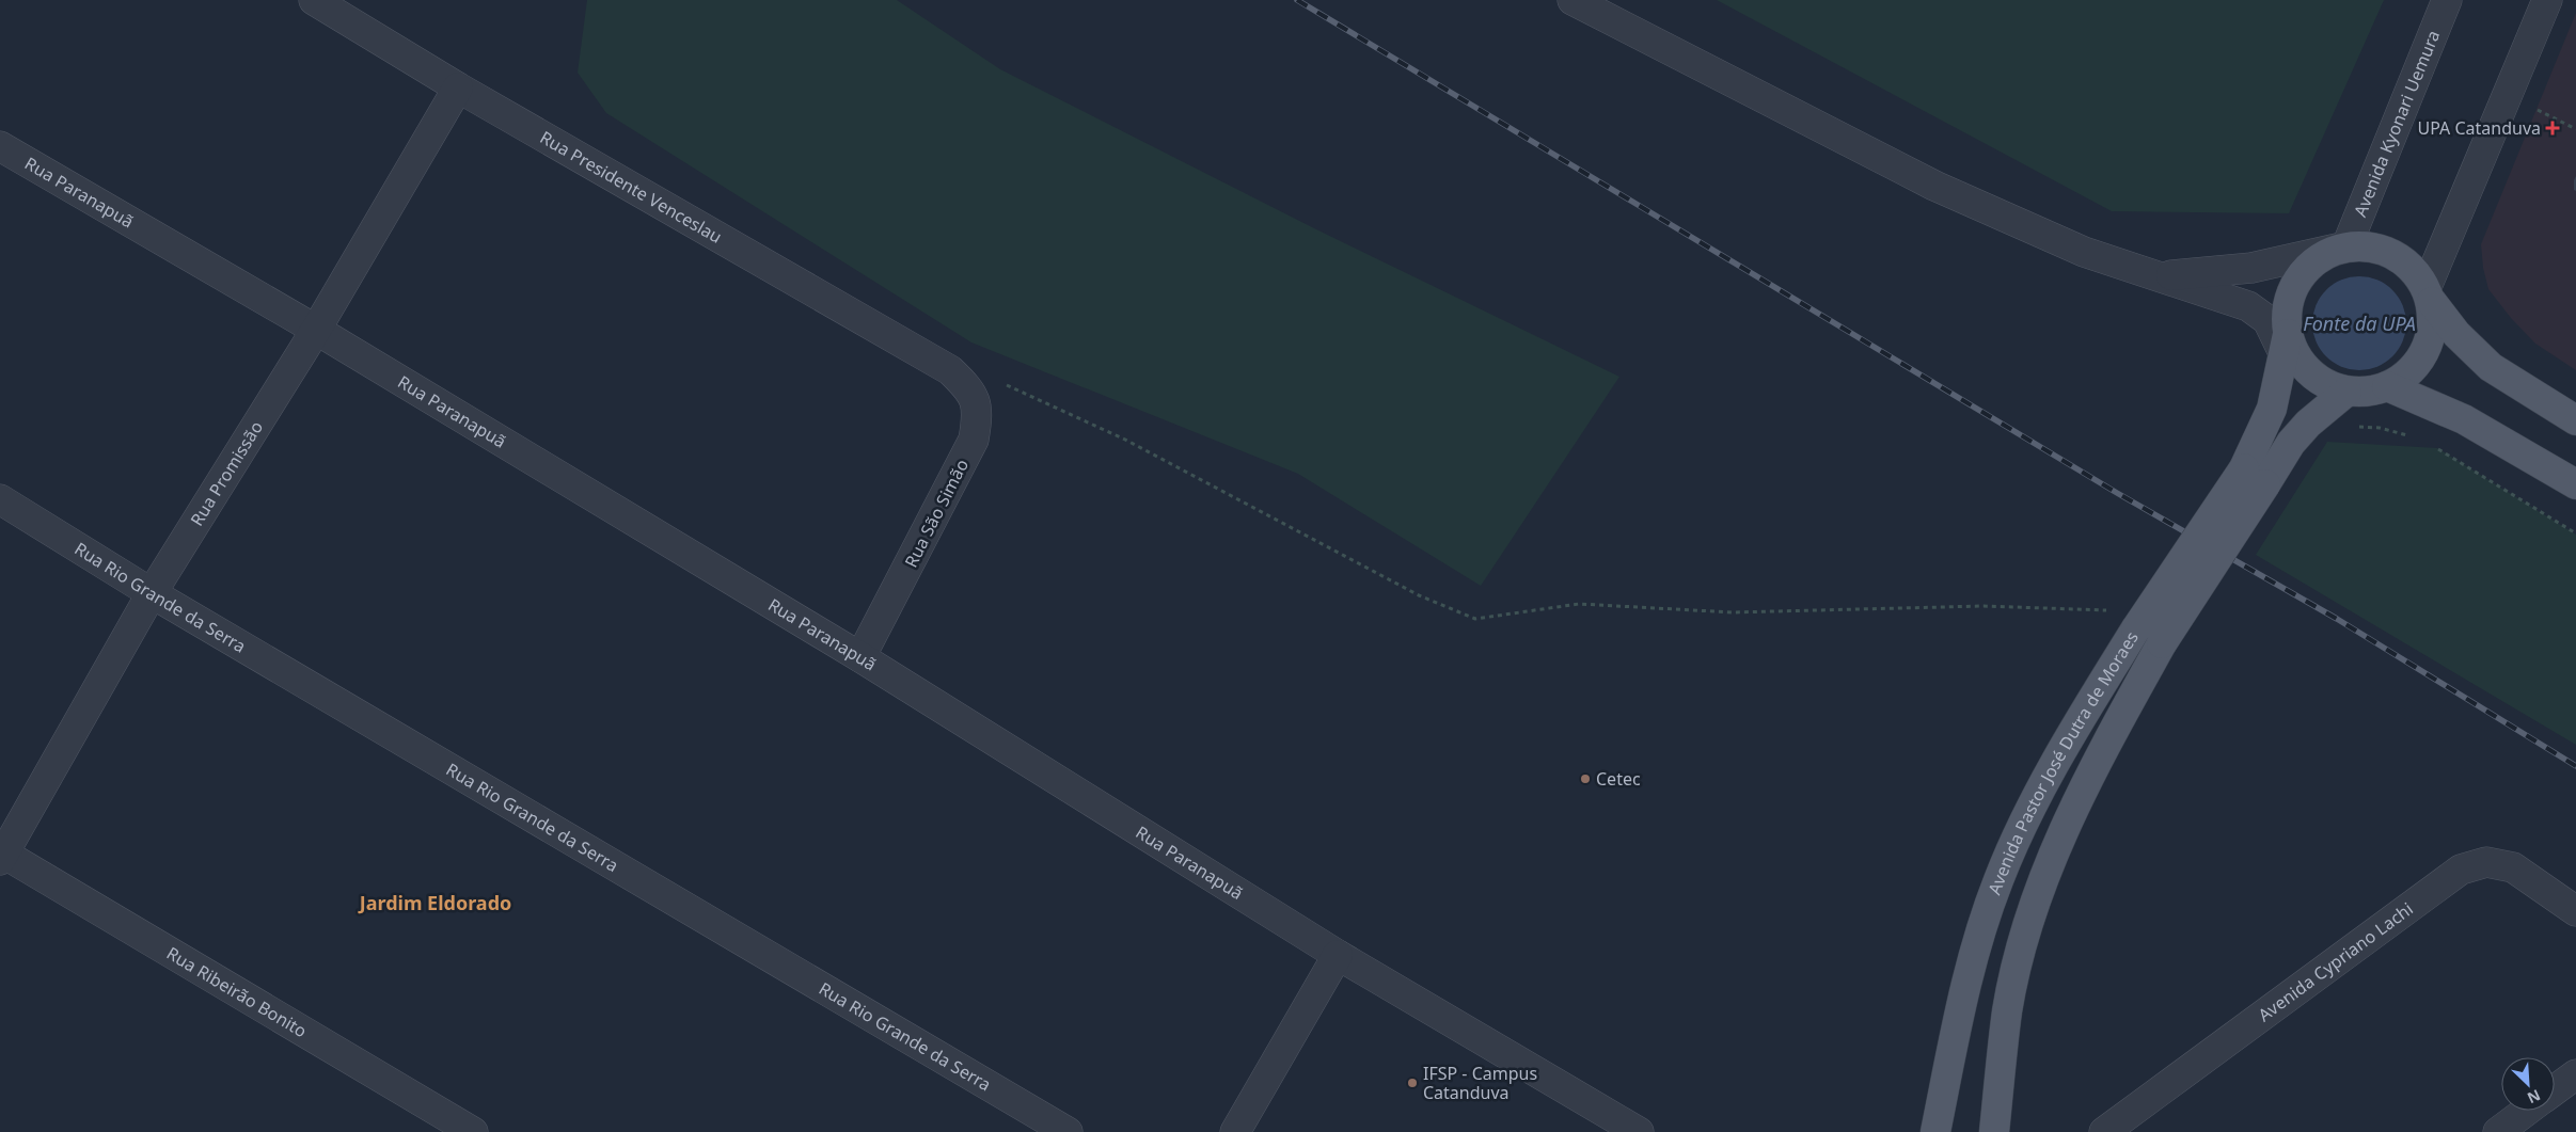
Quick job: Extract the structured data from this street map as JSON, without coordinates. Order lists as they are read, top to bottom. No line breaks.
{"streets":{"main road":["Avenida Pastor José Dutra de Moraes"],"street":["Avenida Kyonari Uemura","Rua Presidente Venceslau","Rua Paranapuã","Rua Promissão","Rua São Simão","Rua Rio Grande da Serra","Avenida Cypriano Lachi","Rua Ribeirão Bonito"]},"crossings":[["Avenida Kyonari Uemura","Avenida Pastor José Dutra de Moraes"],["Rua Presidente Venceslau","Rua Promissão"],["Rua Presidente Venceslau","Rua São Simão"],["Rua Paranapuã","Rua Promissão"],["Rua Paranapuã","Rua São Simão"],["Rua Promissão","Rua Rio Grande da Serra"],["Rua Promissão","Rua Ribeirão Bonito"]],"districts":["Jardim Eldorado"],"water":["Fonte da UPA"],"places":{"health":["UPA Catanduva"],"other":["Cetec","IFSP - Campus Catanduva"]},"north":"bottom right"}
